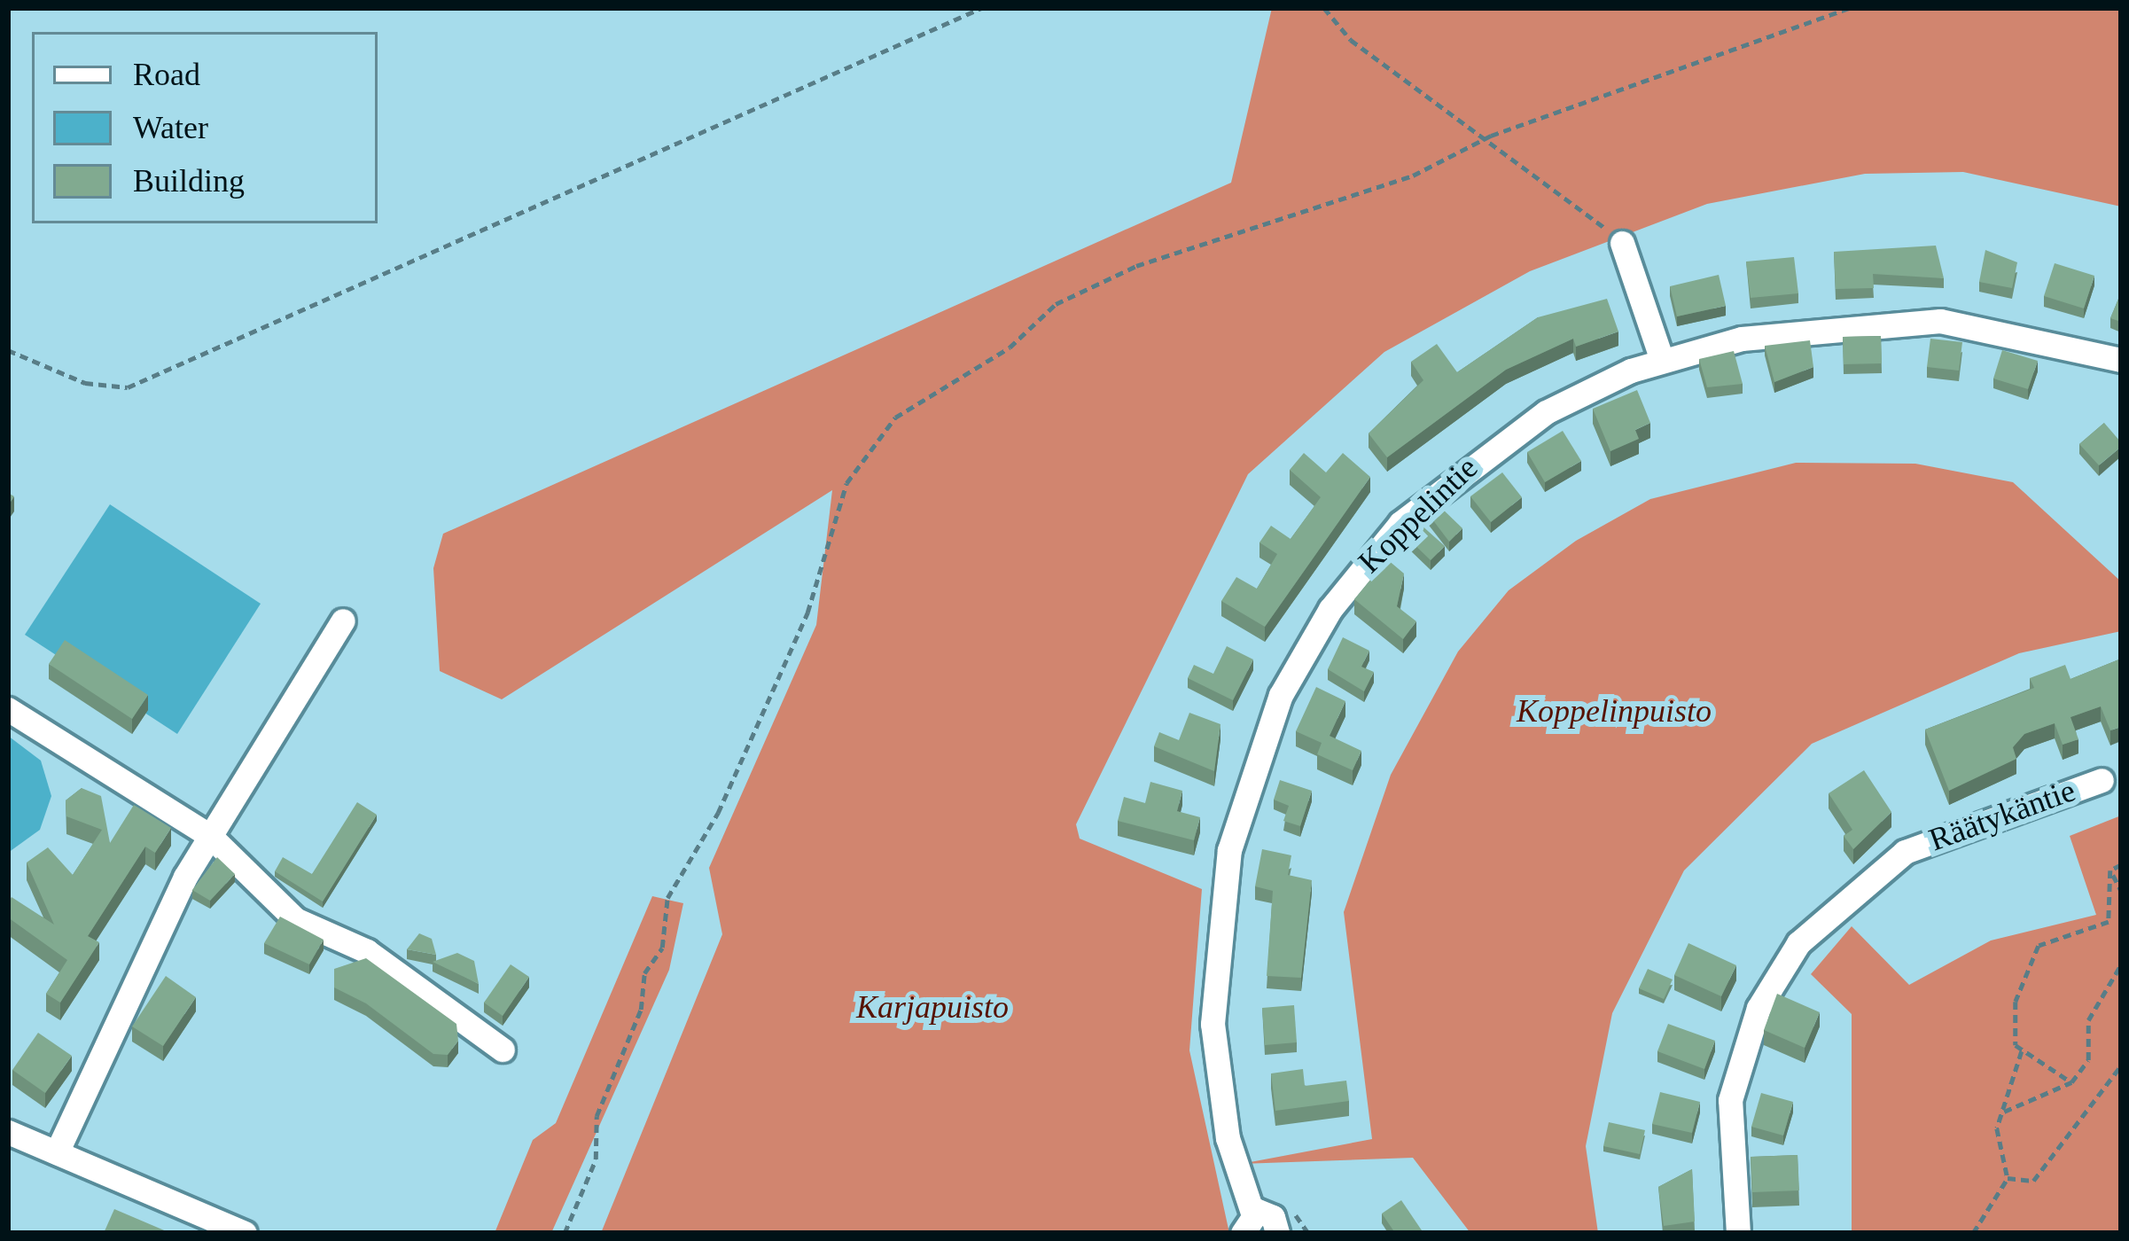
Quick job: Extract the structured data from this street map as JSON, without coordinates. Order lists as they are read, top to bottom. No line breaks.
{"streets":{"street":["Koppelintie","Räätykäntie"]},"parks":["Koppelinpuisto","Karjapuisto"],"legend":["Road","Water","Building"]}
